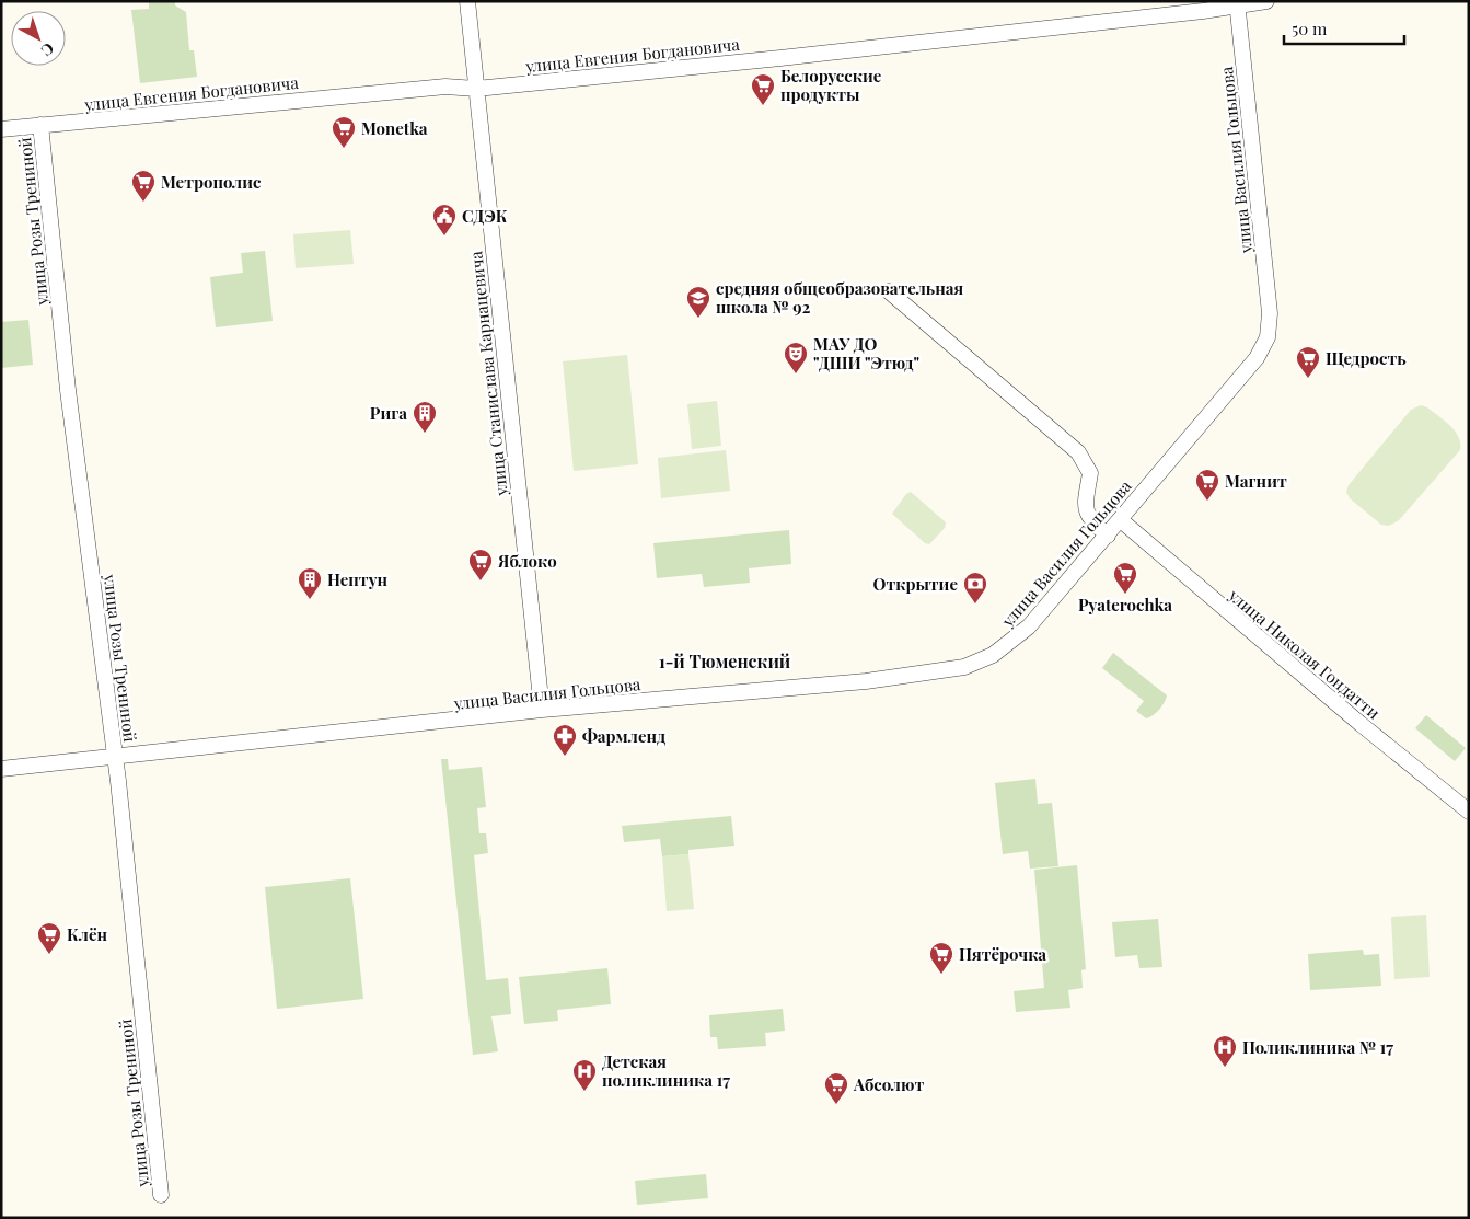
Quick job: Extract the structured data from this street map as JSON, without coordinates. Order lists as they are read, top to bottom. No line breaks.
{"streets":{"street":["улица Евгения Богдановича","улица Василия Гольцова","улица Розы Трениной","улица Станислава Карнацевича","улица Николая Гондатти"]},"crossings":[["улица Евгения Богдановича","улица Василия Гольцова"],["улица Евгения Богдановича","улица Розы Трениной"],["улица Евгения Богдановича","улица Станислава Карнацевича"],["улица Василия Гольцова","улица Розы Трениной"],["улица Василия Гольцова","улица Станислава Карнацевича"],["улица Василия Гольцова","улица Николая Гондатти"]],"districts":["1-й Тюменский"],"places":{"supermarket":["Белорусские продукты","Monetka","Метрополис","Щедрость","Магнит","Яблоко","Pyaterochka","Клён","Пятёрочка","Абсолют"],"public building":["СДЭК"],"school or university":["средняя общеобразовательная школа № 92"],"theatre":["МАУ ДО \"ДШИ \"Этюд\""],"building":["Рига","Нептун"],"bank":["Открытие"],"pharmacy":["Фармленд"],"hospital":["Поликлиника № 17","Детская поликлиника 17"]},"scale_bar":"50 m","north":"bottom right"}
